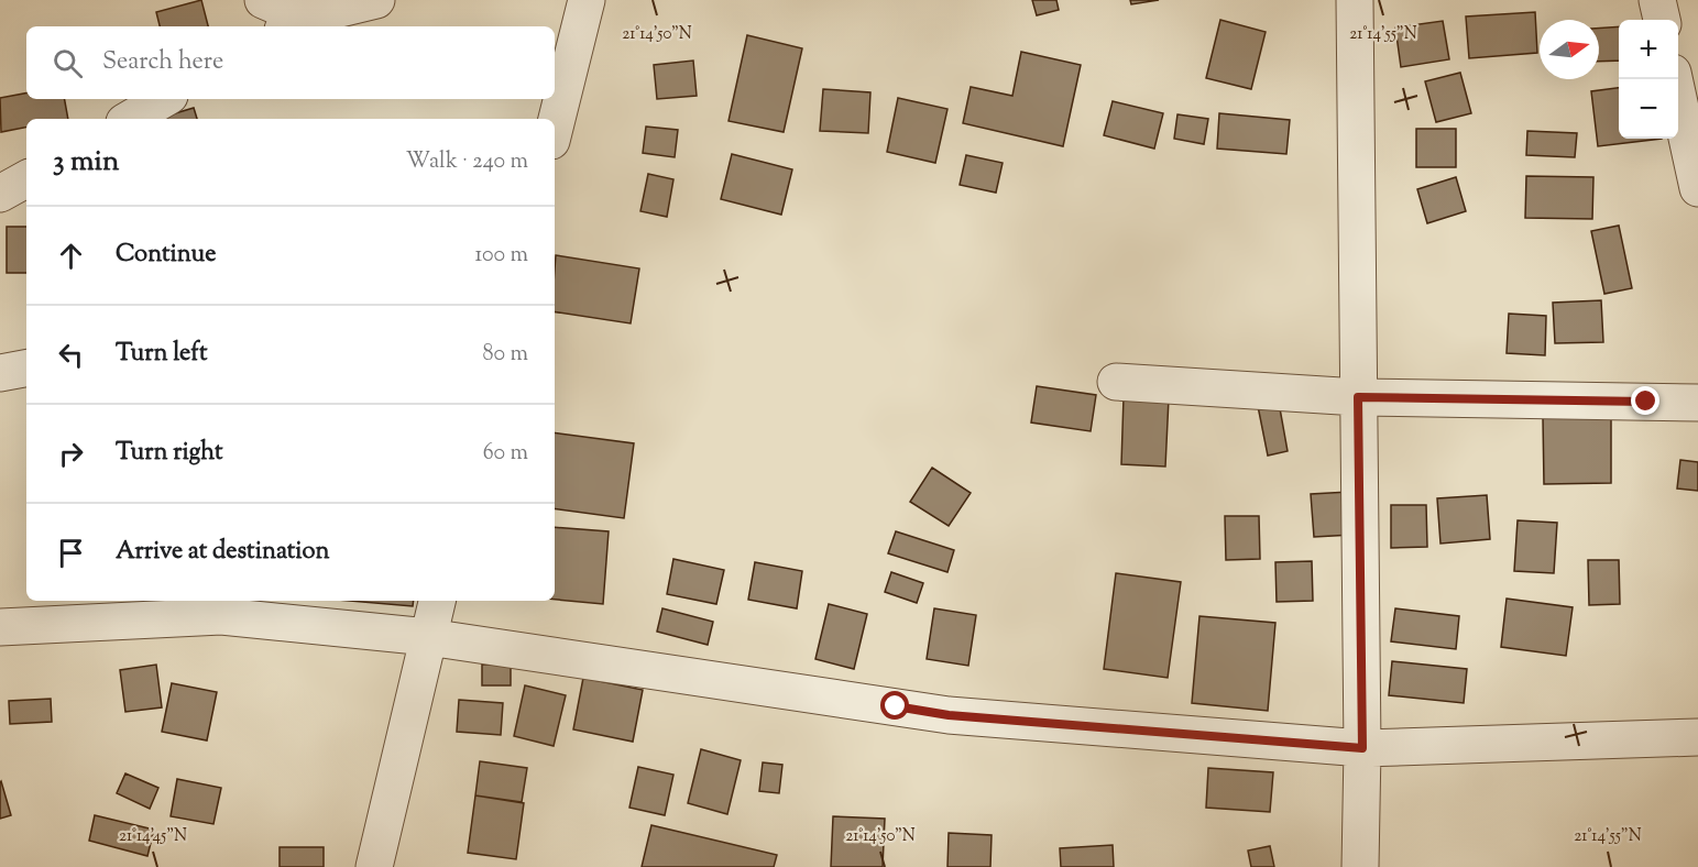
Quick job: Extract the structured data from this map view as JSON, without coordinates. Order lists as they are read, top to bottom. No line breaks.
{"north":"right","page":{"map_buttons":["+","−"],"search":"Search here","heading":["3 min","Walk · 240 m"],"list":[["Continue","100 m"],["Turn left","80 m"],["Turn right","60 m"],"Arrive at destination"]},"coordinates":["21°14'50\"N","21°14'55\"N","21°14'45\"N"]}
